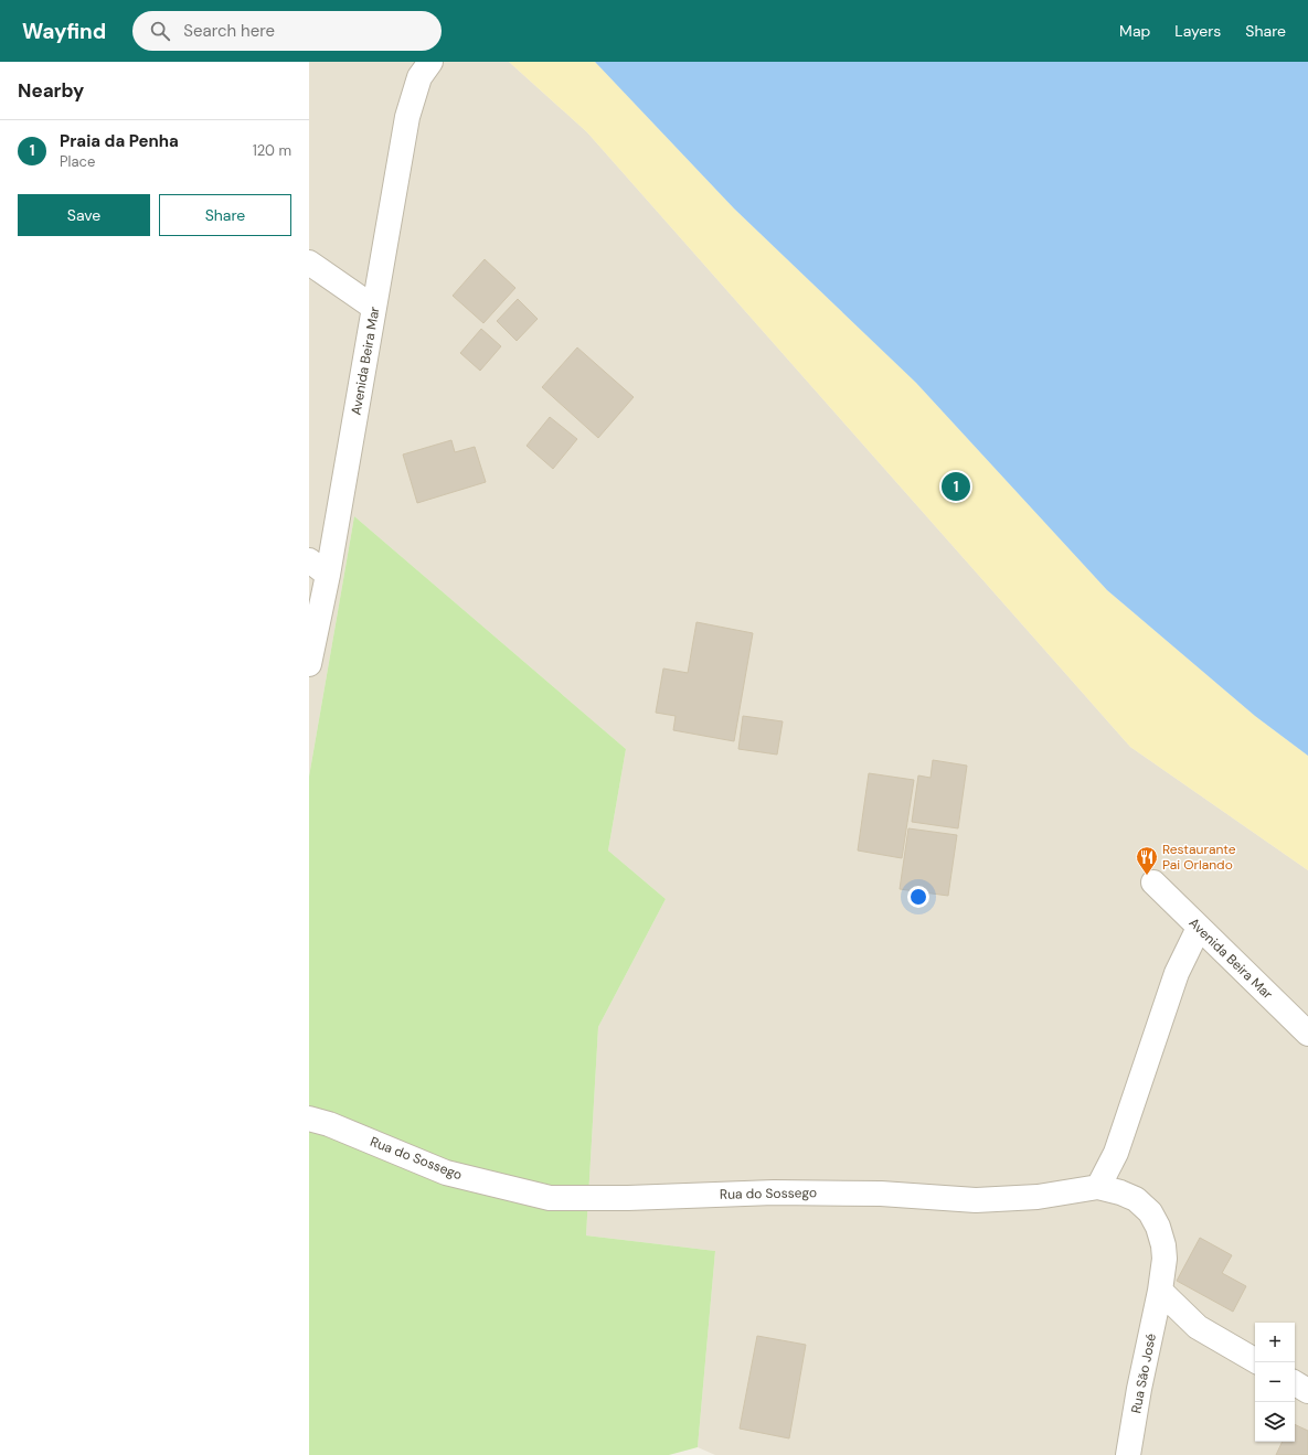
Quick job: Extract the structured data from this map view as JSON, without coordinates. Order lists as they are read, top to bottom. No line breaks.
{"streets":{"street":["Avenida Beira Mar","Rua do Sossego","Rua São José"]},"crossings":[["Rua do Sossego","Rua São José"]],"places":{"restaurant":["Restaurante Pai Orlando"]},"page":{"header":"Wayfind","search":"Search here","nav":["Map","Layers","Share"],"heading":"Nearby","list":[{"mark":"1","name":"Praia da Penha","note":"Place","value":"120 m"}],"buttons":["Save","Share"],"pins":"1","map_buttons":["+","−"]}}
